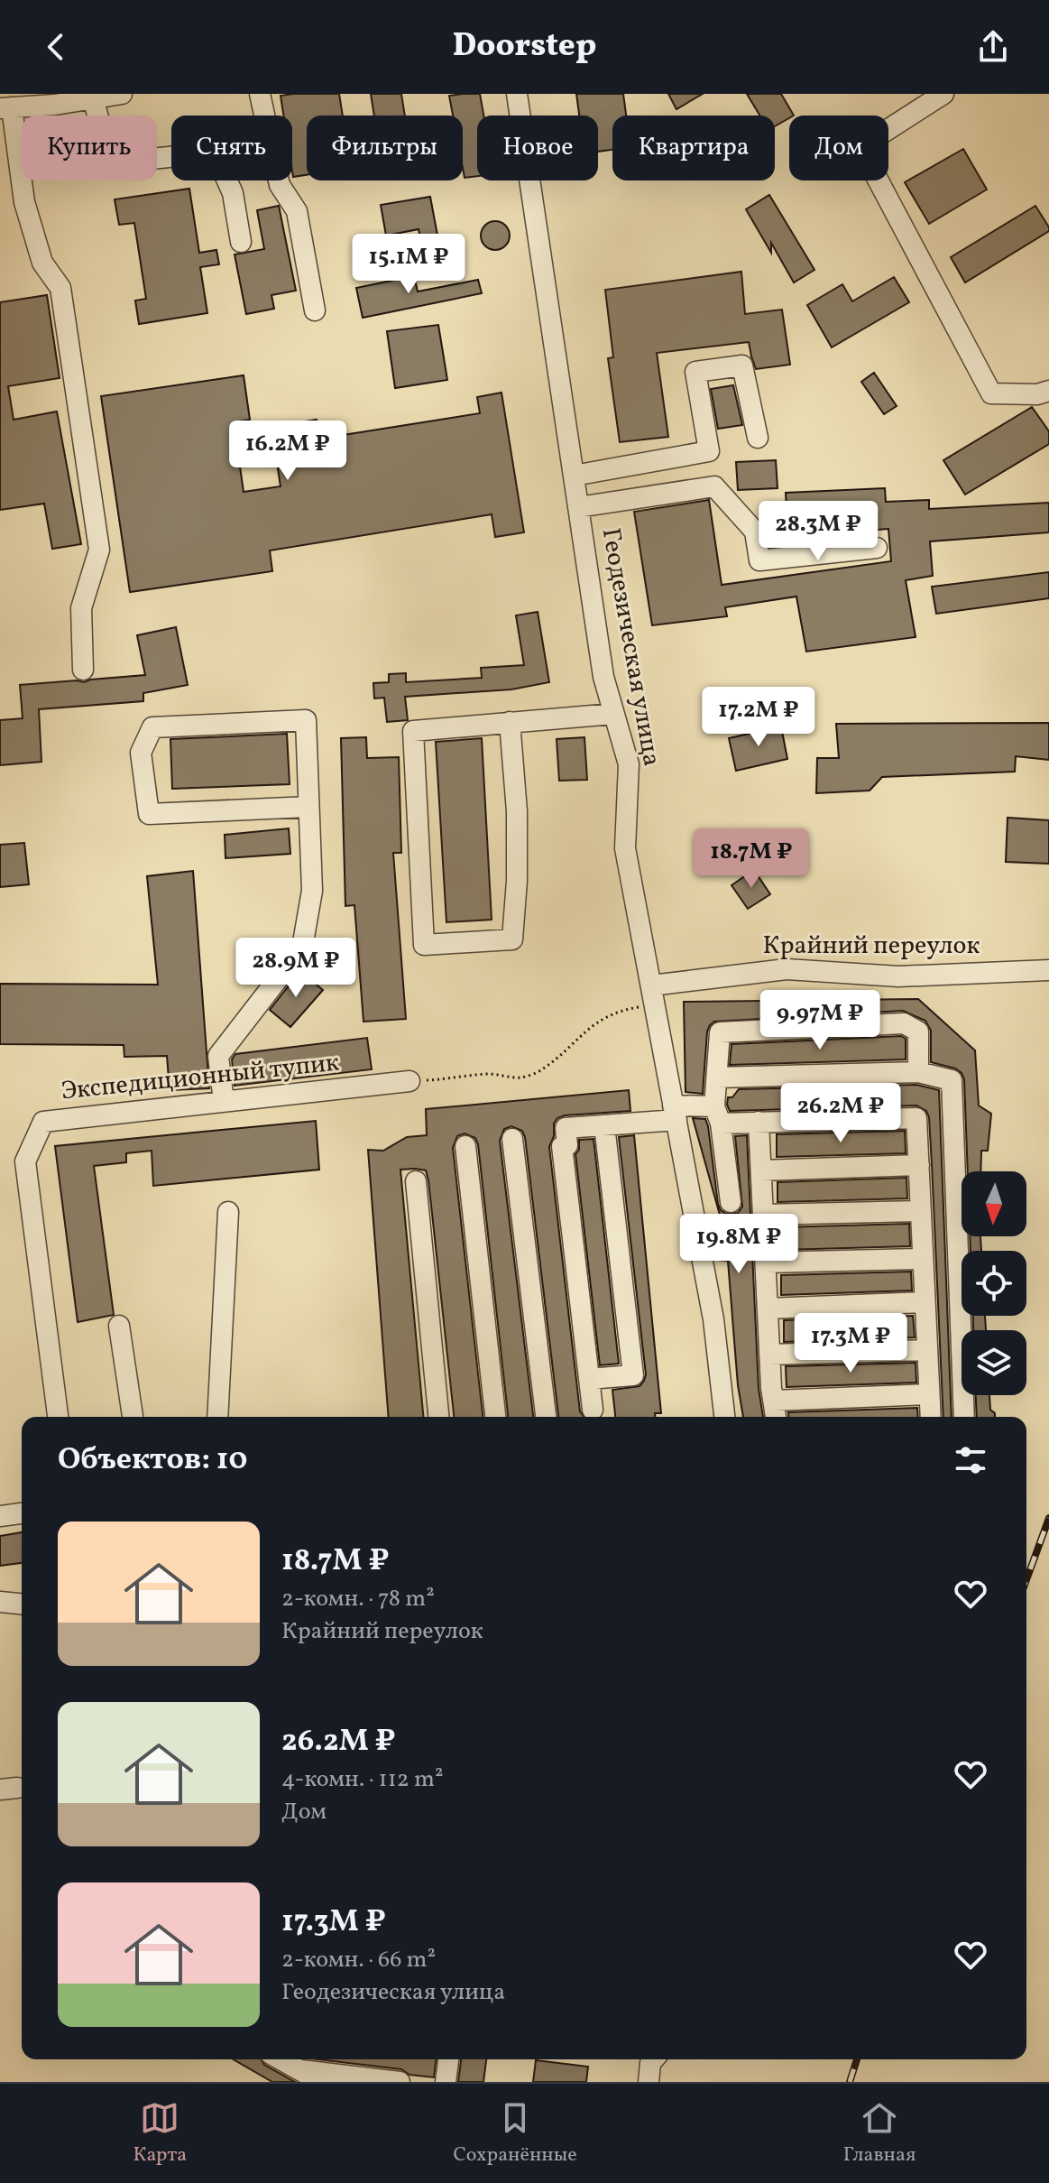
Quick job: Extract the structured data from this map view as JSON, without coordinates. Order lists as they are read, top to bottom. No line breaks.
{"streets":{"street":["Геодезическая улица","Крайний переулок","Экспедиционный тупик"]},"crossings":[["Геодезическая улица","Крайний переулок"]],"north":"bottom","page":{"header":"Doorstep","chip":["Купить","Снять","Фильтры","Новое","Квартира","Дом"],"price":["15.1M ₽","16.2M ₽","28.3M ₽","17.2M ₽","18.7M ₽","28.9M ₽","9.97M ₽","26.2M ₽","19.8M ₽","17.3M ₽"],"heading":"Объектов: 10","list":[{"name":"18.7M ₽","note":"2-комн. · 78 m² · Крайний переулок"},{"name":"26.2M ₽","note":"4-комн. · 112 m² · Дом"},{"name":"17.3M ₽","note":"2-комн. · 66 m² · Геодезическая улица"}],"tabs":["Карта","Сохранённые","Главная"]}}
